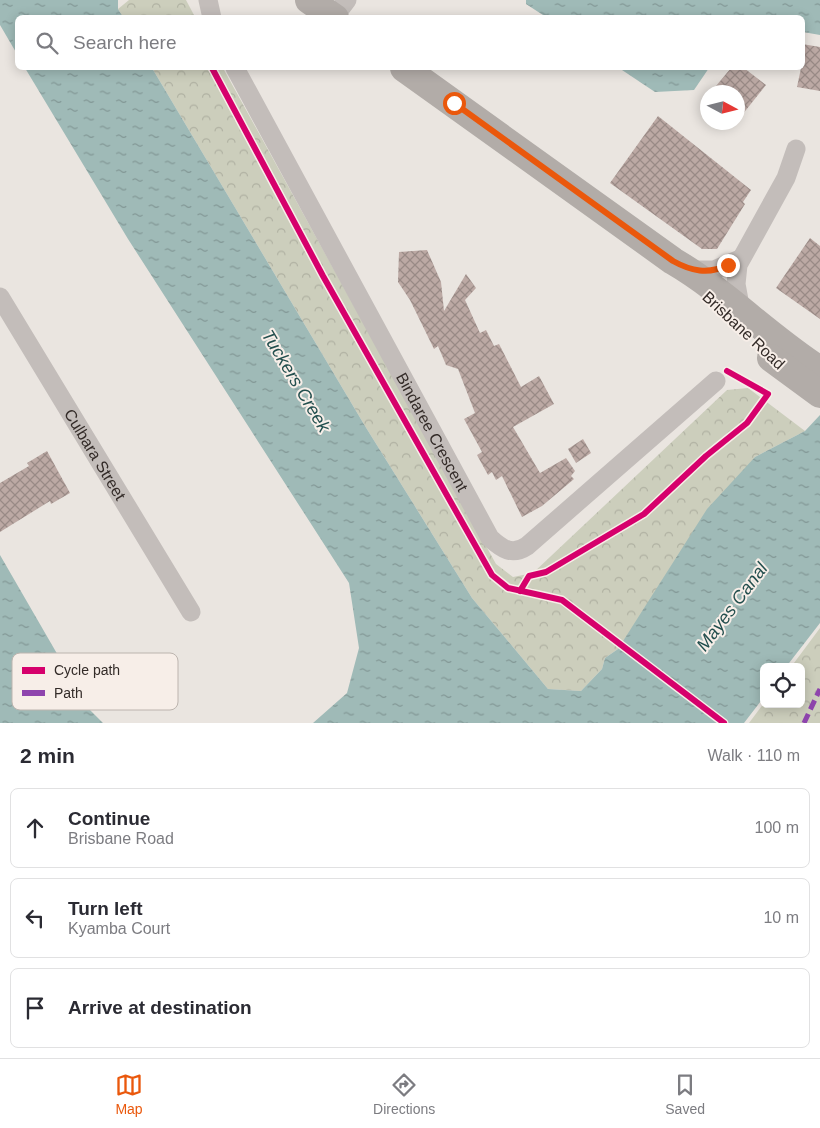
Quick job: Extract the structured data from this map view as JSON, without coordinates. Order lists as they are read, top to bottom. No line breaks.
{"streets":{"main road":["Brisbane Road"],"street":["Bindaree Crescent","Culbara Street"]},"water":["Tuckers Creek","Mayes Canal"],"legend":["Cycle path","Path"],"north":"right","page":{"search":"Search here","heading":["2 min","Walk · 110 m"],"list":[["Continue","Brisbane Road","100 m"],["Turn left","Kyamba Court","10 m"],"Arrive at destination"],"nav":["Map","Directions","Saved"]}}
